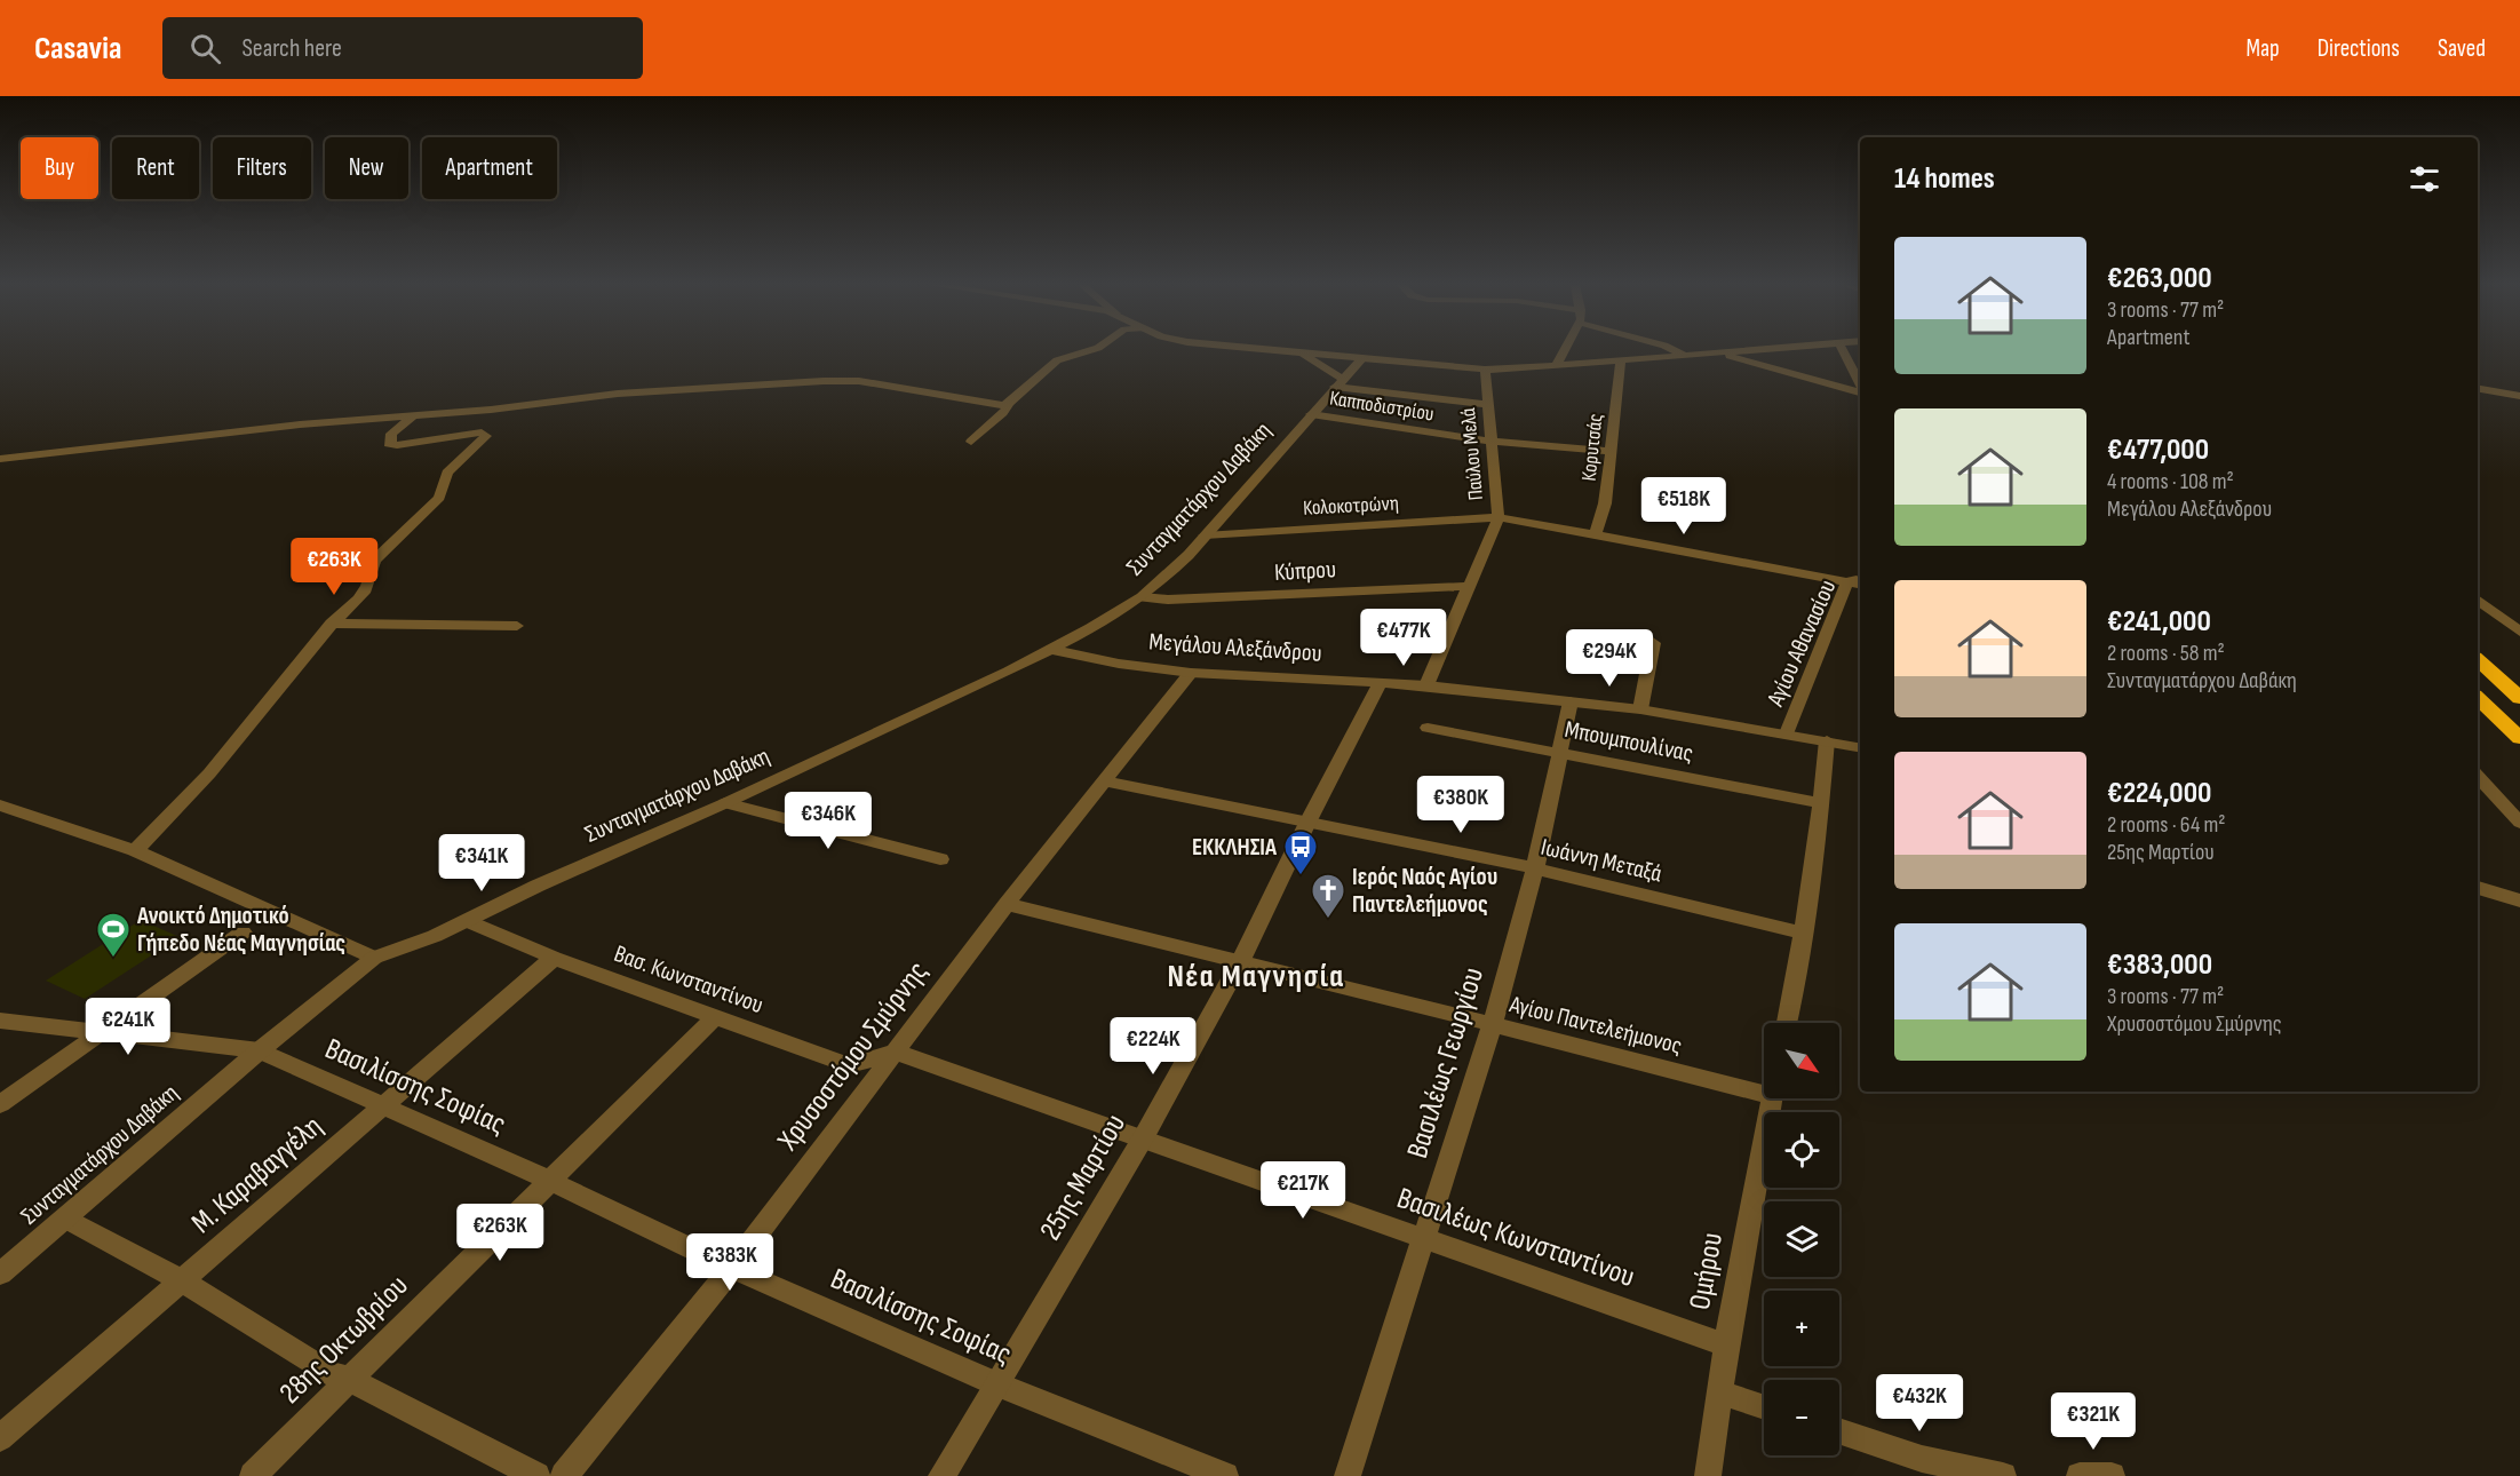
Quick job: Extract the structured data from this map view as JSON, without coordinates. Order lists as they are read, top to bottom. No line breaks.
{"streets":{"street":["Καπποδιστρίου","Κορυτσάς","Παύλου Μελά","Συνταγματάρχου Δαβάκη","Κολοκοτρώνη","Κύπρου","Αγίου Αθανασίου","Μεγάλου Αλεξάνδρου","Μπουμπουλίνας","Ιωάννη Μεταξά","Βασ. Κωνσταντίνου","Αγίου Παντελεήμονος","Χρυσοστόμου Σμύρνης","Βασιλέως Γεωργίου","Βασιλίσσης Σοφίας","Μ. Καραβαγγέλη","25ης Μαρτίου","Βασιλέως Κωνσταντίνου","Ομήρου","28ης Οκτωβρίου"]},"crossings":[["Καπποδιστρίου","Κορυτσάς"],["Καπποδιστρίου","Παύλου Μελά"],["Καπποδιστρίου","Συνταγματάρχου Δαβάκη"],["Κορυτσάς","Κολοκοτρώνη"],["Παύλου Μελά","Κολοκοτρώνη"],["Παύλου Μελά","Κύπρου"],["Παύλου Μελά","Μεγάλου Αλεξάνδρου"],["Συνταγματάρχου Δαβάκη","Κολοκοτρώνη"],["Συνταγματάρχου Δαβάκη","Κύπρου"],["Συνταγματάρχου Δαβάκη","Μεγάλου Αλεξάνδρου"],["Συνταγματάρχου Δαβάκη","Βασ. Κωνσταντίνου"],["Συνταγματάρχου Δαβάκη","Βασιλίσσης Σοφίας"],["Κολοκοτρώνη","Αγίου Αθανασίου"],["Αγίου Αθανασίου","Μεγάλου Αλεξάνδρου"],["Μεγάλου Αλεξάνδρου","Χρυσοστόμου Σμύρνης"],["Μεγάλου Αλεξάνδρου","Βασιλέως Γεωργίου"],["Μεγάλου Αλεξάνδρου","25ης Μαρτίου"],["Μπουμπουλίνας","Βασιλέως Γεωργίου"],["Ιωάννη Μεταξά","Χρυσοστόμου Σμύρνης"],["Ιωάννη Μεταξά","Βασιλέως Γεωργίου"],["Ιωάννη Μεταξά","25ης Μαρτίου"],["Βασ. Κωνσταντίνου","Χρυσοστόμου Σμύρνης"],["Βασ. Κωνσταντίνου","Μ. Καραβαγγέλη"],["Βασ. Κωνσταντίνου","Βασιλέως Κωνσταντίνου"],["Βασ. Κωνσταντίνου","28ης Οκτωβρίου"],["Αγίου Παντελεήμονος","Χρυσοστόμου Σμύρνης"],["Αγίου Παντελεήμονος","Βασιλέως Γεωργίου"],["Αγίου Παντελεήμονος","25ης Μαρτίου"],["Χρυσοστόμου Σμύρνης","Βασιλίσσης Σοφίας"],["Χρυσοστόμου Σμύρνης","Βασιλέως Κωνσταντίνου"],["Βασιλέως Γεωργίου","Βασιλέως Κωνσταντίνου"],["Βασιλίσσης Σοφίας","Μ. Καραβαγγέλη"],["Βασιλίσσης Σοφίας","25ης Μαρτίου"],["Βασιλίσσης Σοφίας","28ης Οκτωβρίου"],["25ης Μαρτίου","Βασιλέως Κωνσταντίνου"],["Βασιλέως Κωνσταντίνου","Ομήρου"]],"districts":["Νέα Μαγνησία"],"places":{"bus stop":["ΕΚΚΛΗΣΙΑ"],"church":["Ιερός Ναός Αγίου Παντελεήμονος"],"sports":["Ανοικτό Δημοτικό Γήπεδο Νέας Μαγνησίας"]},"north":"bottom right","page":{"header":"Casavia","search":"Search here","nav":["Map","Directions","Saved"],"chip":["Buy","Rent","Filters","New","Apartment"],"heading":"14 homes","list":[{"name":"€263,000","note":"3 rooms · 77 m² · Apartment"},{"name":"€477,000","note":"4 rooms · 108 m² · Μεγάλου Αλεξάνδρου"},{"name":"€241,000","note":"2 rooms · 58 m² · Συνταγματάρχου Δαβάκη"},{"name":"€224,000","note":"2 rooms · 64 m² · 25ης Μαρτίου"},{"name":"€383,000","note":"3 rooms · 77 m² · Χρυσοστόμου Σμύρνης"}],"price":["€518K","€263K","€477K","€294K","€380K","€346K","€341K","€241K","€224K","€217K","€263K","€383K","€432K","€321K"],"map_buttons":["+","−"]}}
